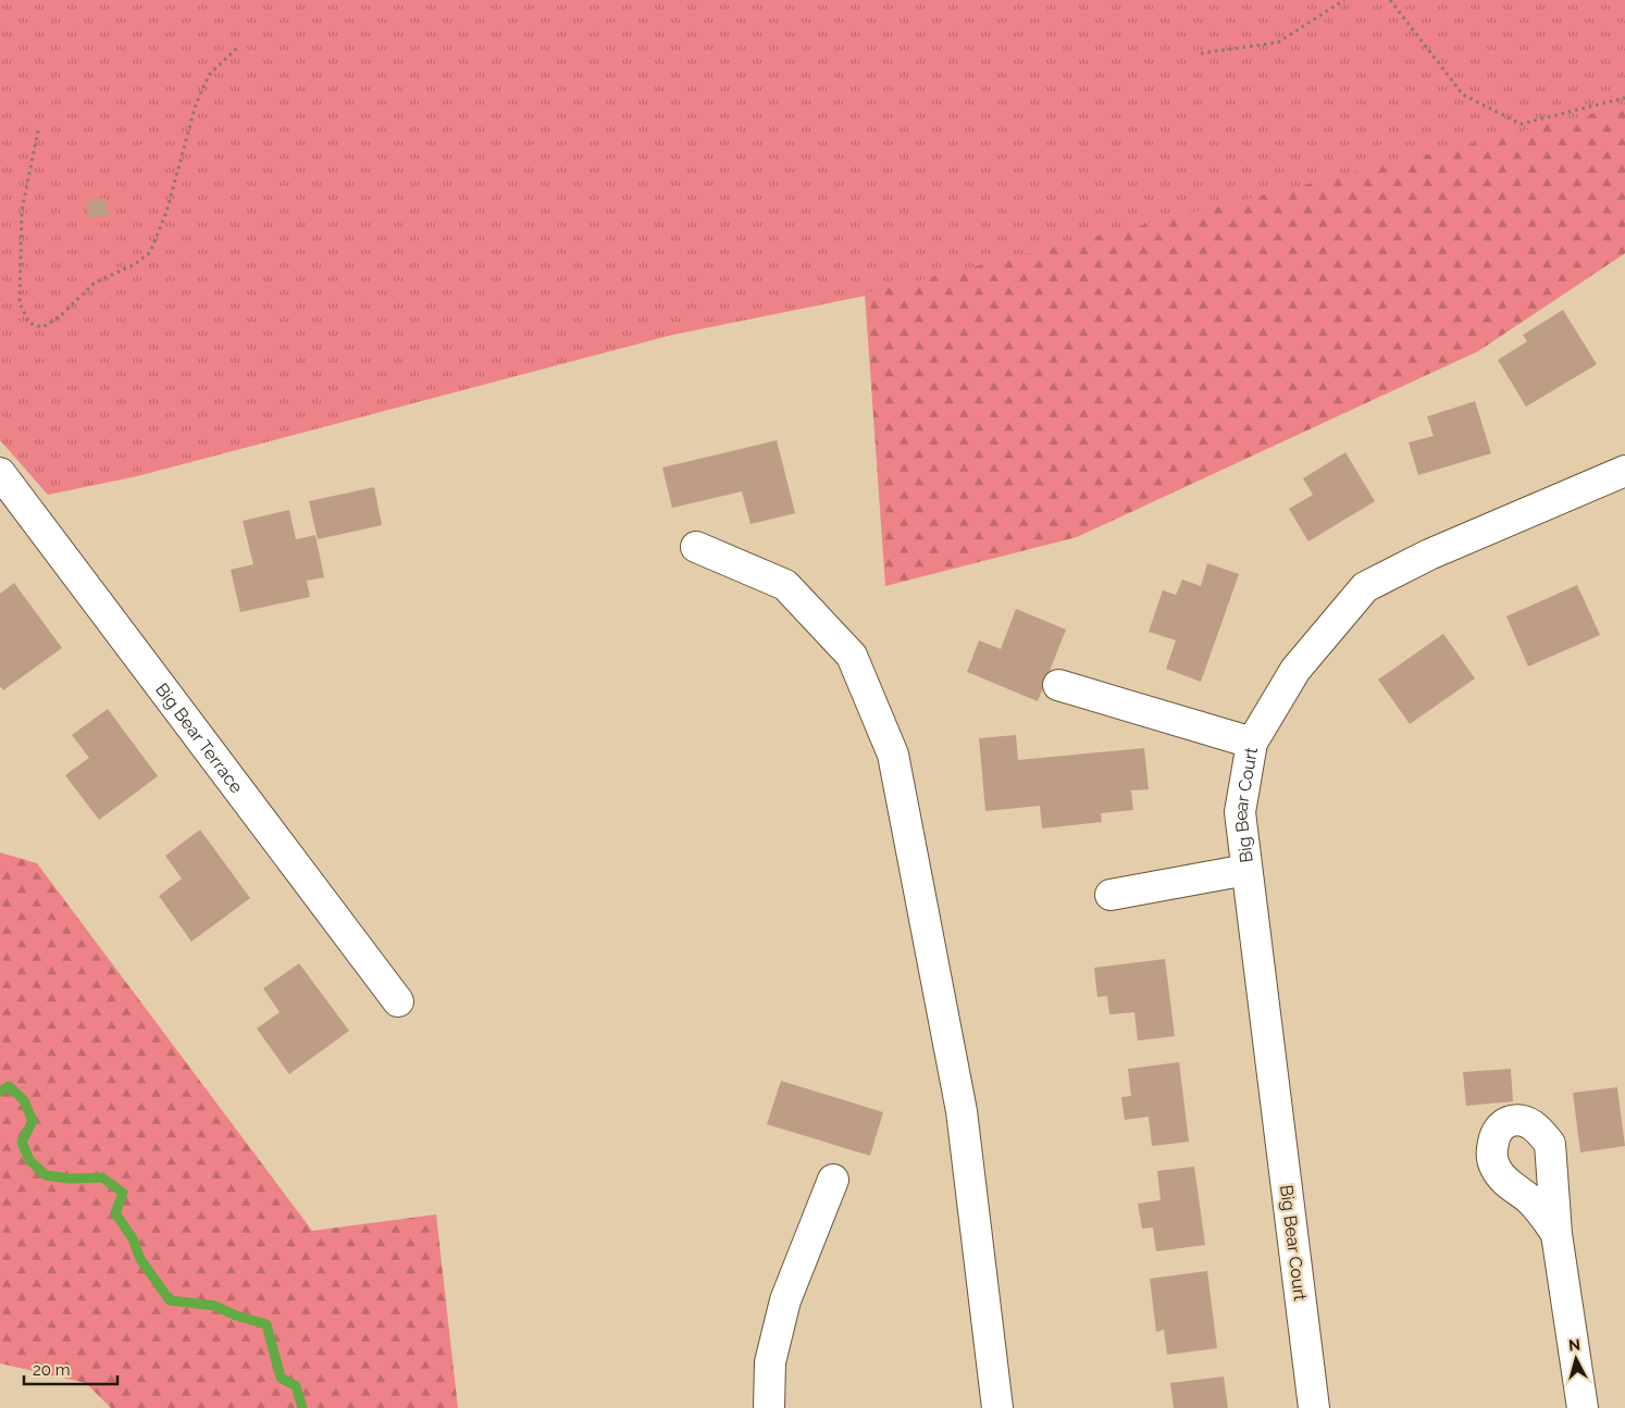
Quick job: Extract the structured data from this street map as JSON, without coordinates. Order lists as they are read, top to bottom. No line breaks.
{"streets":{"street":["Big Bear Terrace","Big Bear Court"]},"scale_bar":"20 m","north":"top"}
